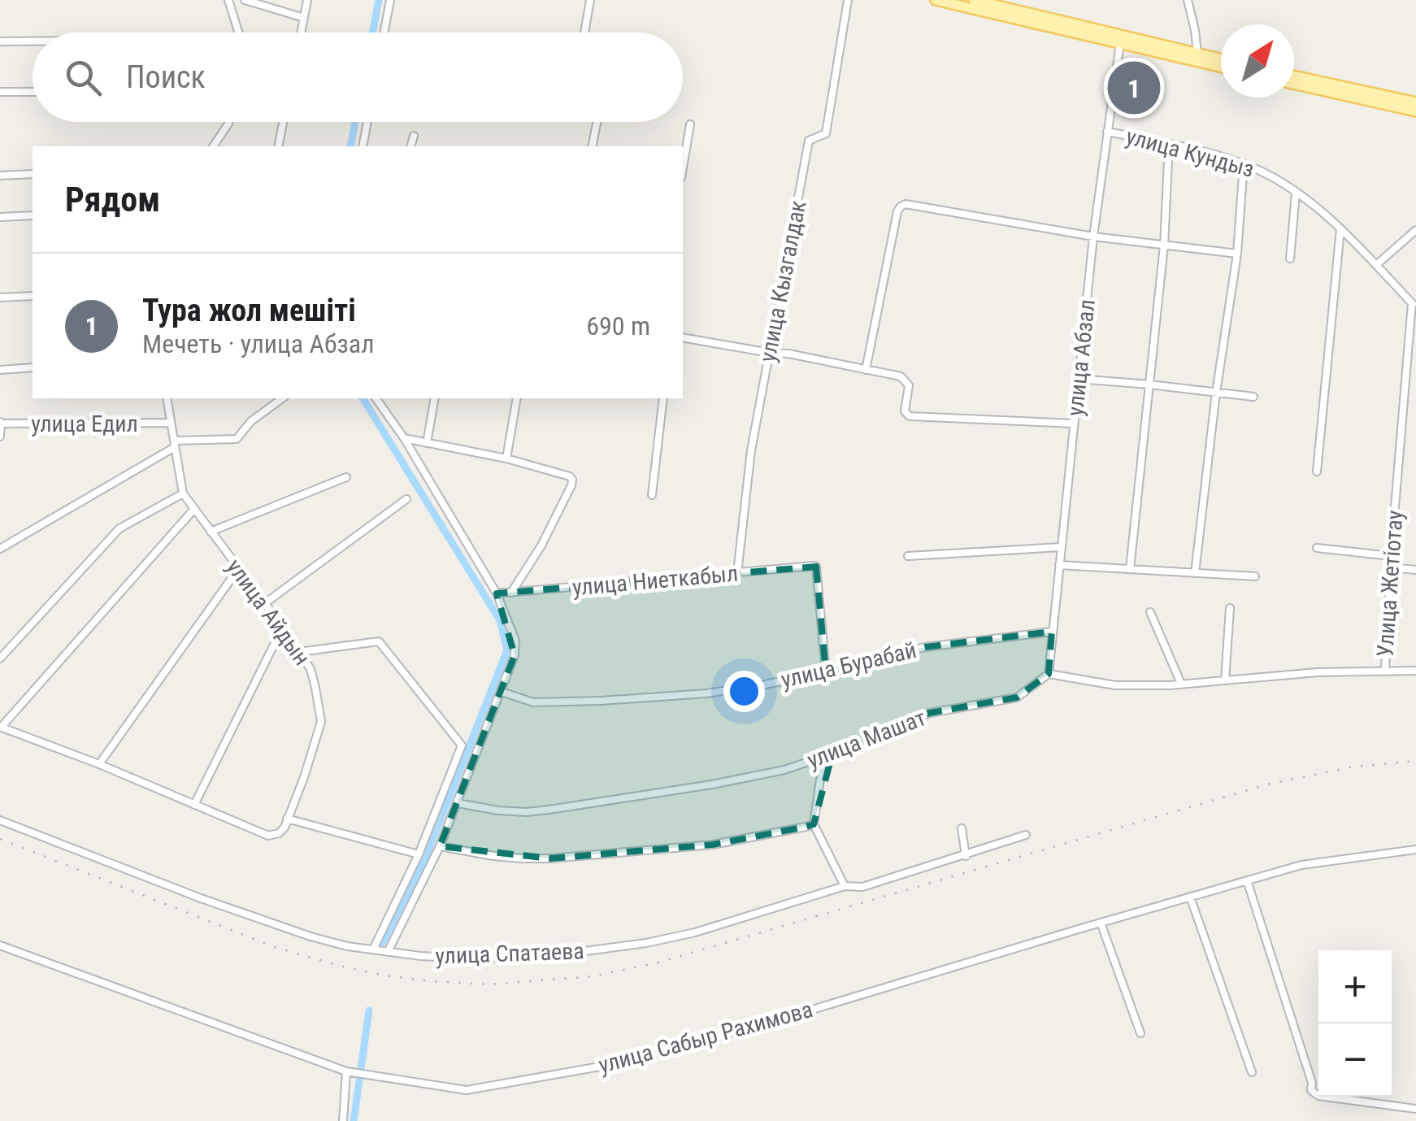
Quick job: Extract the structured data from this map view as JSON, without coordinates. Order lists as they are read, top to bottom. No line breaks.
{"streets":{"street":["улица Кундыз","улица Кызгалдак","улица Абзал","улица Едил","улица Ниеткабыл","Улица Жетіотау","улица Айдын","улица Бурабай","улица Машат","улица Спатаева","улица Сабыр Рахимова"]},"crossings":[["улица Кундыз","улица Абзал"],["улица Кундыз","Улица Жетіотау"],["улица Кызгалдак","улица Ниеткабыл"],["улица Абзал","улица Бурабай"],["улица Абзал","улица Машат"],["улица Едил","улица Айдын"],["улица Ниеткабыл","улица Бурабай"]],"north":"top right","page":{"search":"Поиск","pins":"1","heading":"Рядом","list":[{"mark":"1","name":"Тура жол мешіті","note":"Мечеть · улица Абзал","value":"690 m"}],"map_buttons":["+","−"]}}
